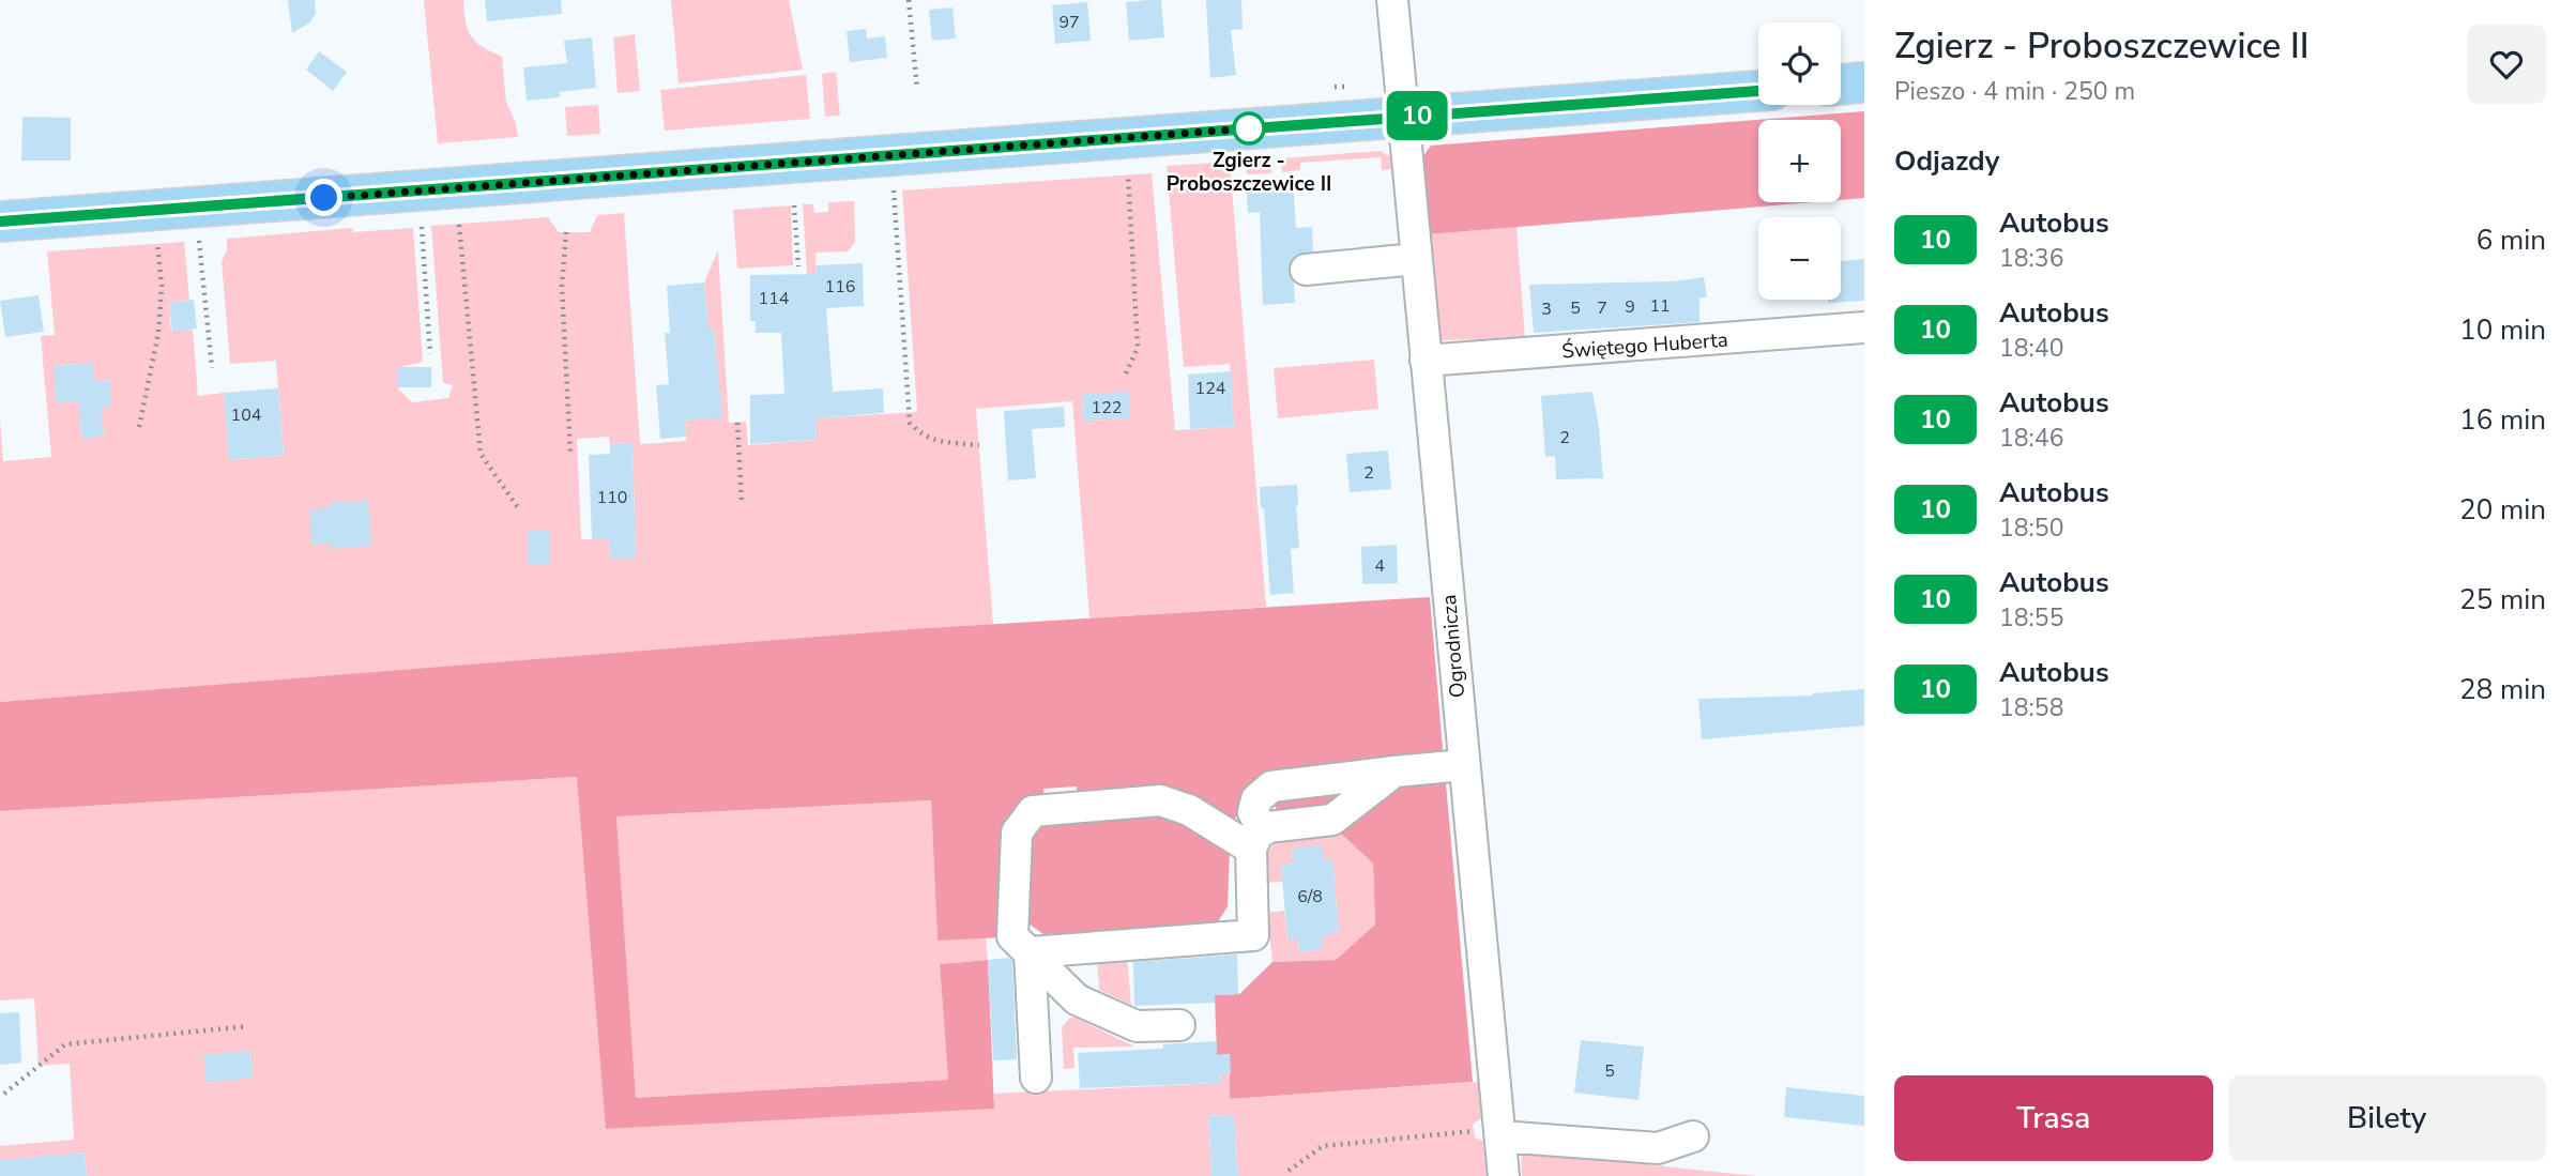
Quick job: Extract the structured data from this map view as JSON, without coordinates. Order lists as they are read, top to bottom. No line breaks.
{"streets":{"street":["Świętego Huberta","Ogrodnicza"]},"crossings":[["Świętego Huberta","Ogrodnicza"]],"places":["Zgierz - Proboszczewice II"],"lines":["bus line 10"],"house_numbers":["97","116","114","11","9","5","7","3","124","122","104","2","2","110","4","6/8","5"],"page":{"on_map":"10","heading":[["Zgierz - Proboszczewice II","Pieszo · 4 min · 250 m"],"Odjazdy"],"map_buttons":["+","−"],"list":[{"mark":"10","name":"Autobus","note":"18:36","value":"6 min"},{"mark":"10","name":"Autobus","note":"18:40","value":"10 min"},{"mark":"10","name":"Autobus","note":"18:46","value":"16 min"},{"mark":"10","name":"Autobus","note":"18:50","value":"20 min"},{"mark":"10","name":"Autobus","note":"18:55","value":"25 min"},{"mark":"10","name":"Autobus","note":"18:58","value":"28 min"}],"buttons":["Trasa","Bilety"]}}
